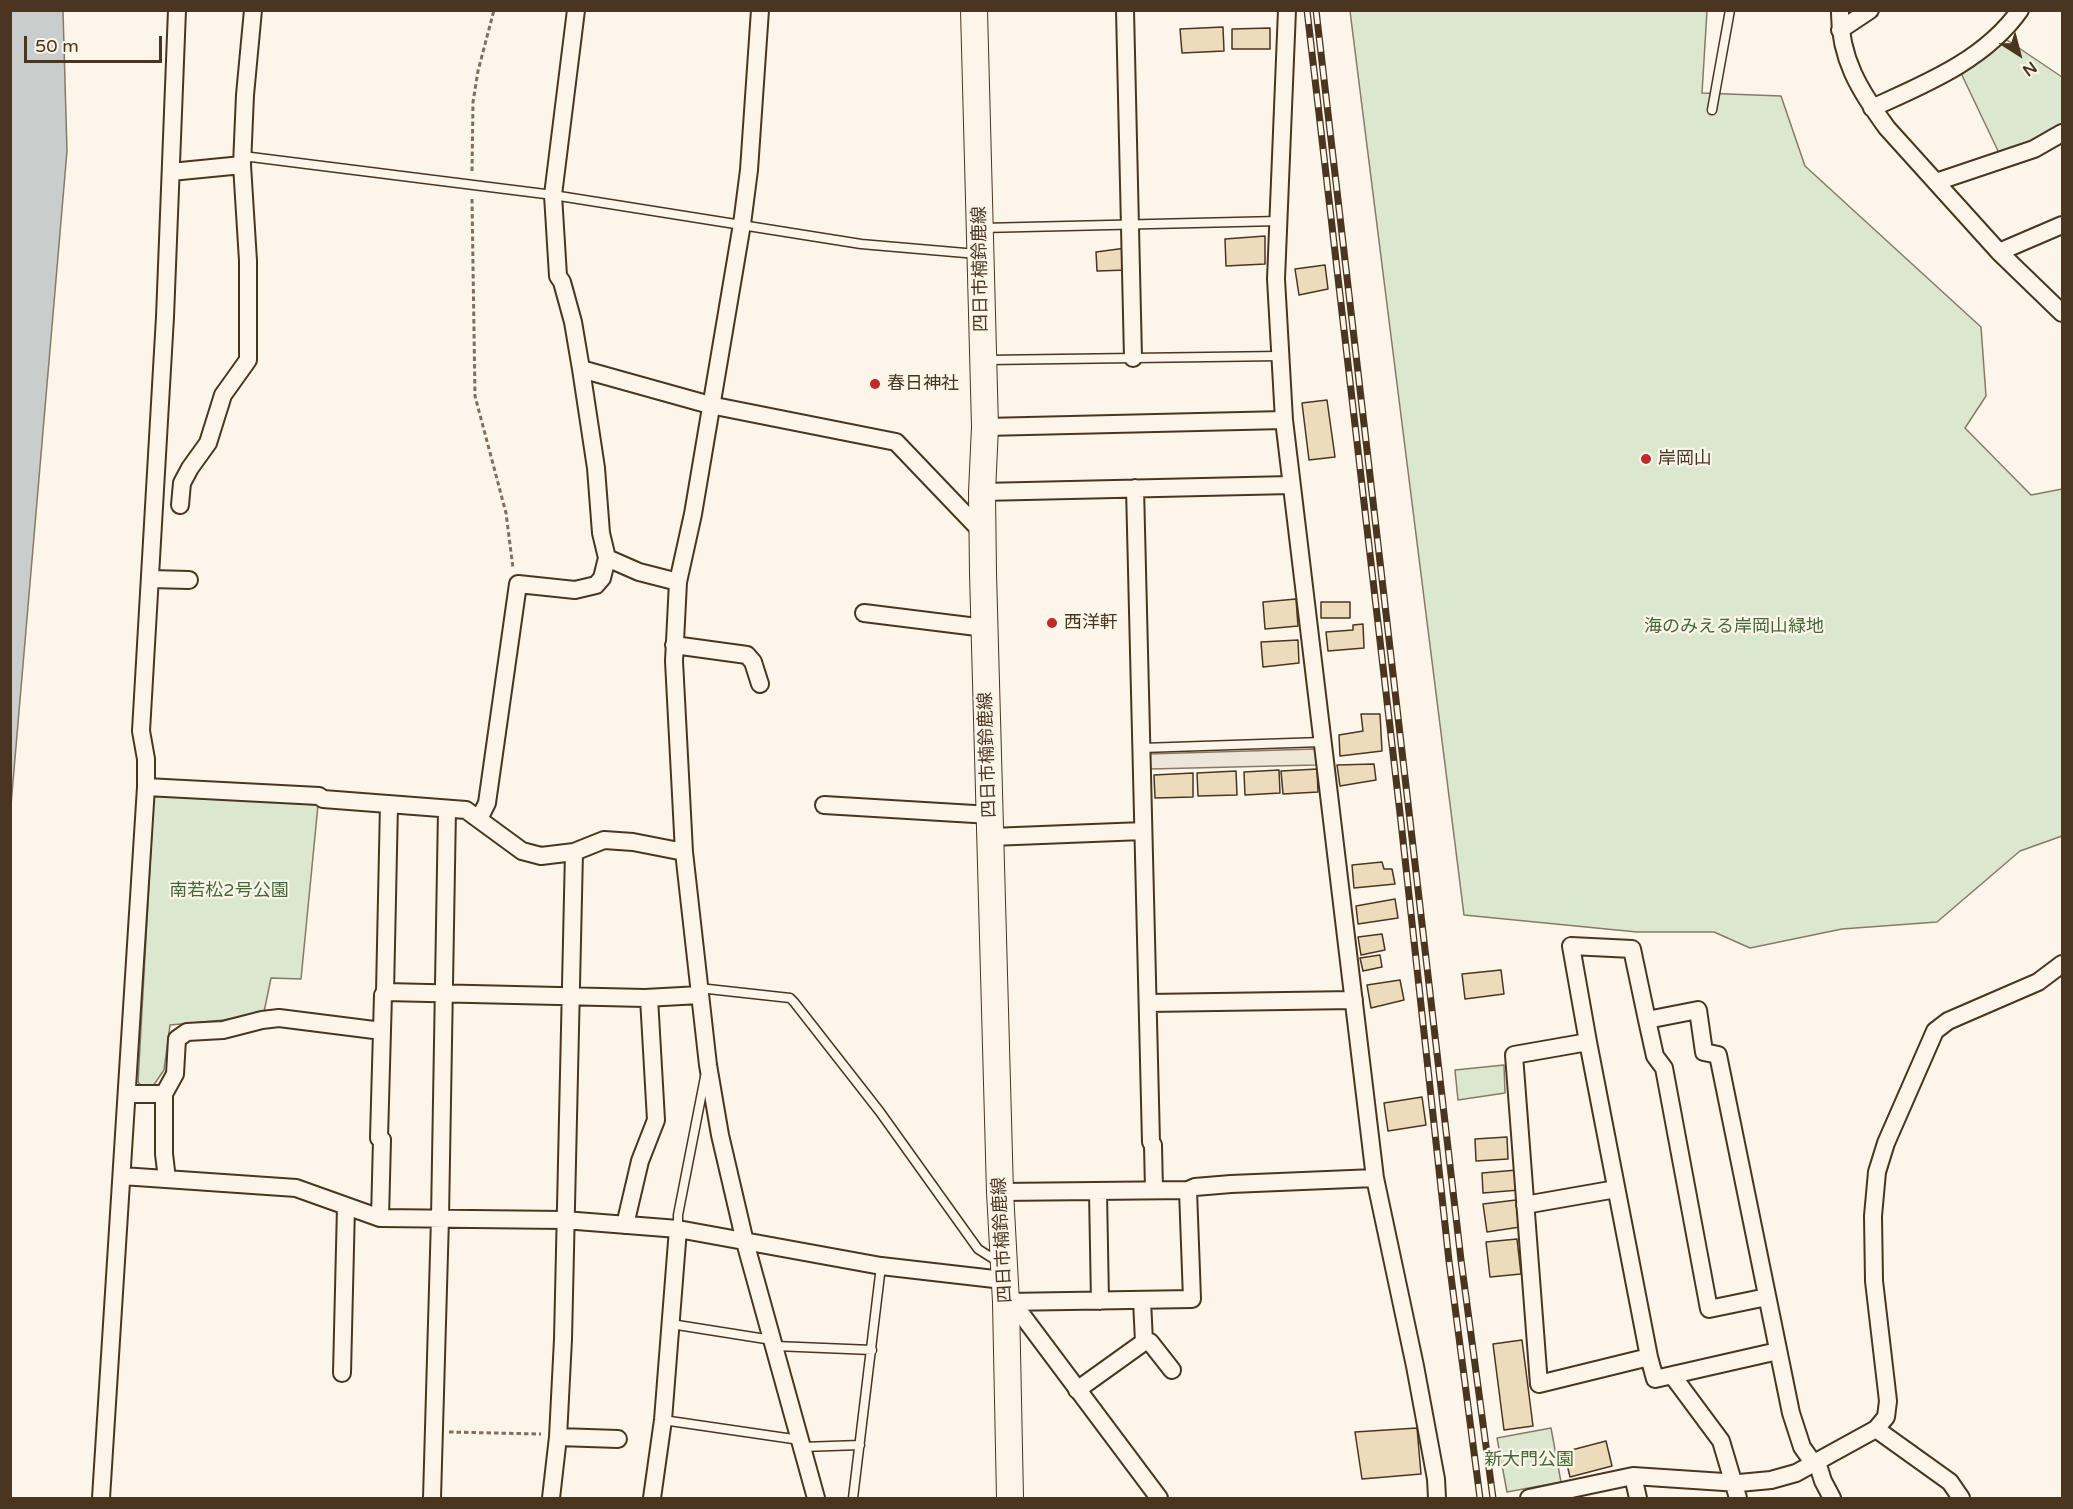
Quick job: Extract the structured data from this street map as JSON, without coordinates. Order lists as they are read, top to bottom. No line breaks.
{"streets":{"main road":["四日市楠鈴鹿線"]},"parks":["海のみえる岸岡山緑地","南若松2号公園","新大門公園"],"places":["春日神社","岸岡山","西洋軒"],"scale_bar":"50 m","north":"bottom right"}
